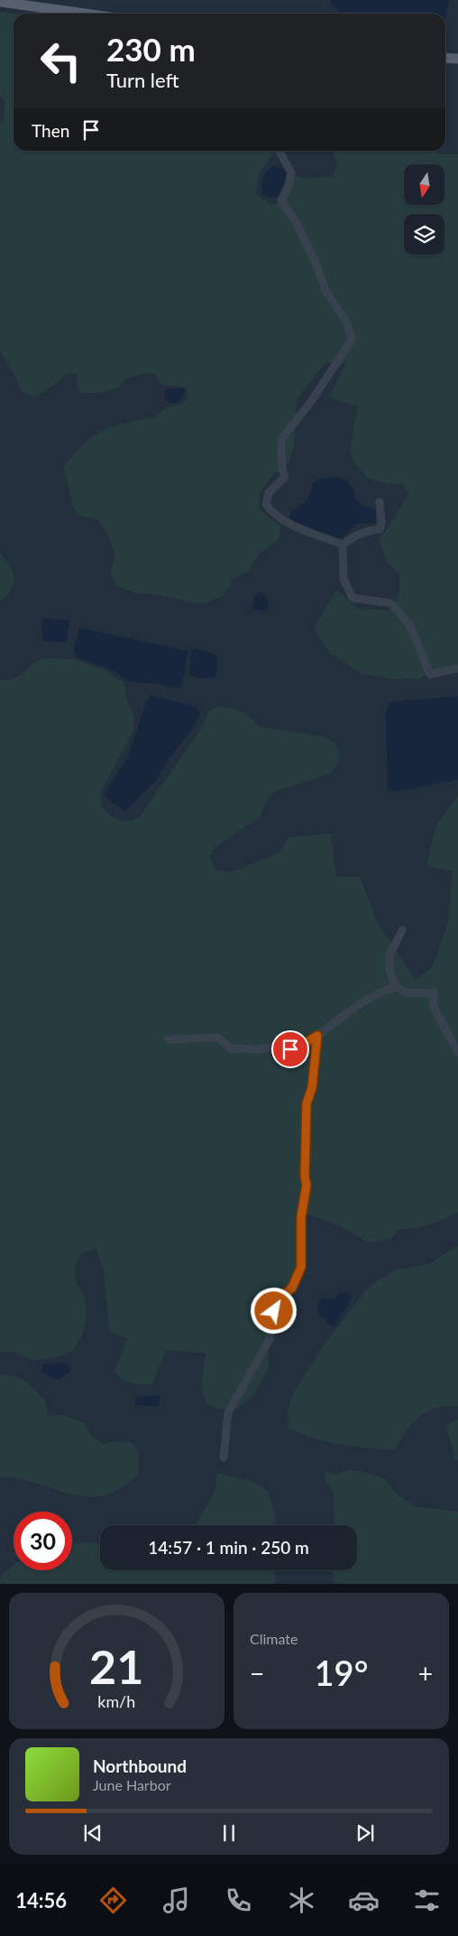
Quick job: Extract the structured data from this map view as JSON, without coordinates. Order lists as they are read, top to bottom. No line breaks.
{"north":"bottom","page":{"turn":["230 m","Turn left"],"then":"Then","limit":"30","trip":"14:57 · 1 min · 250 m","tile":"Climate","heat":["−","19°","+"],"song":["Northbound","June Harbor"],"tabs":"14:56","gauge":["21","km/h"]}}
